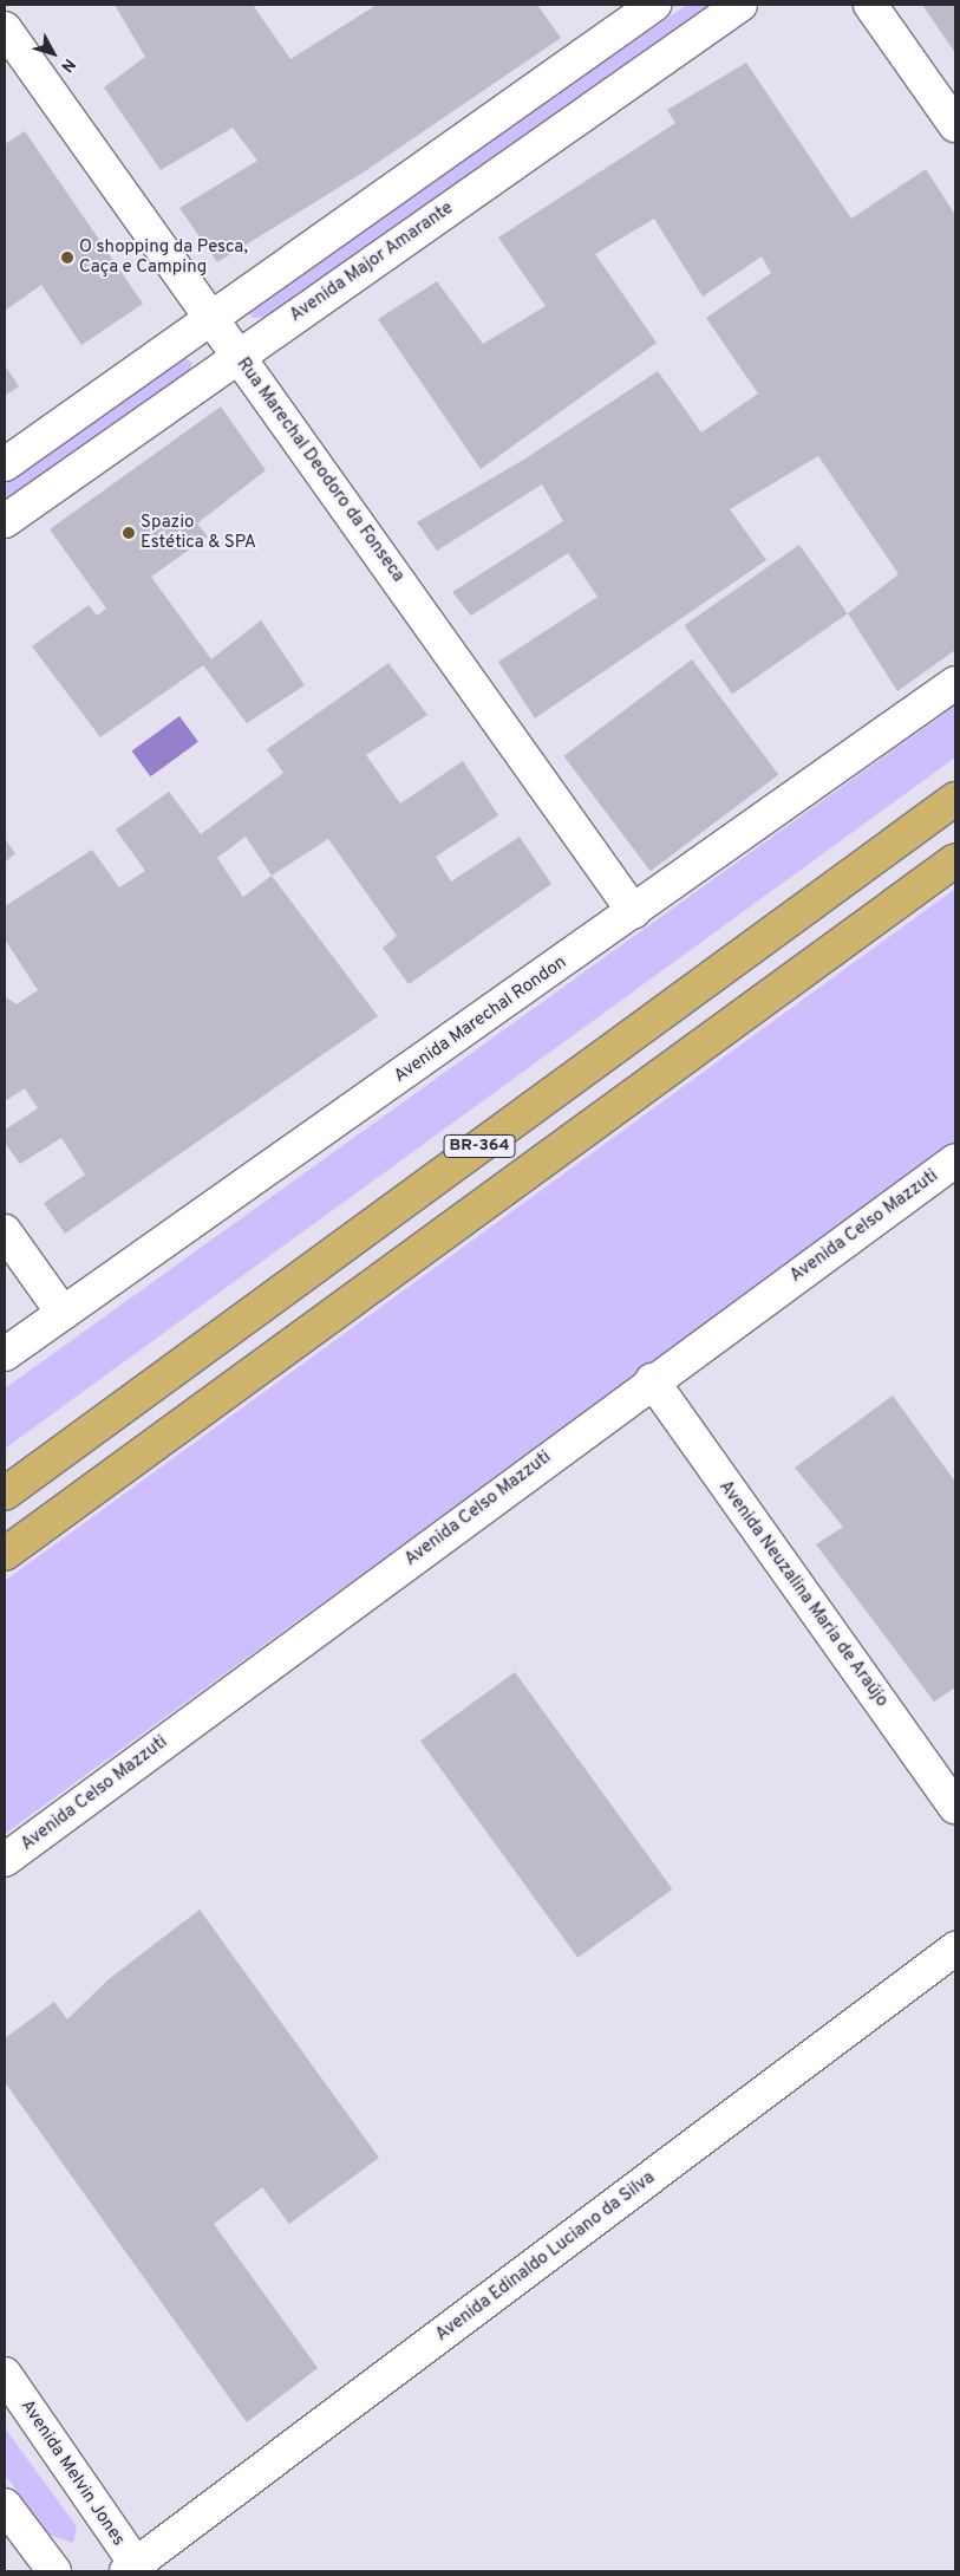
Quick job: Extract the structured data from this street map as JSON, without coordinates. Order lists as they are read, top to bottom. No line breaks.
{"streets":{"highway":["BR-364"],"street":["Avenida Major Amarante","Rua Marechal Deodoro da Fonseca","Avenida Marechal Rondon","Avenida Celso Mazzuti","Avenida Neuzalina Maria de Araújo","Avenida Edinaldo Luciano da Silva","Avenida Melvin Jones"]},"crossings":[["Avenida Major Amarante","Rua Marechal Deodoro da Fonseca"],["Rua Marechal Deodoro da Fonseca","Avenida Marechal Rondon"],["Avenida Celso Mazzuti","Avenida Neuzalina Maria de Araújo"],["Avenida Edinaldo Luciano da Silva","Avenida Melvin Jones"]],"places":["O shopping da Pesca, Caça e Camping","Spazio Estética & SPA"],"north":"bottom right"}
